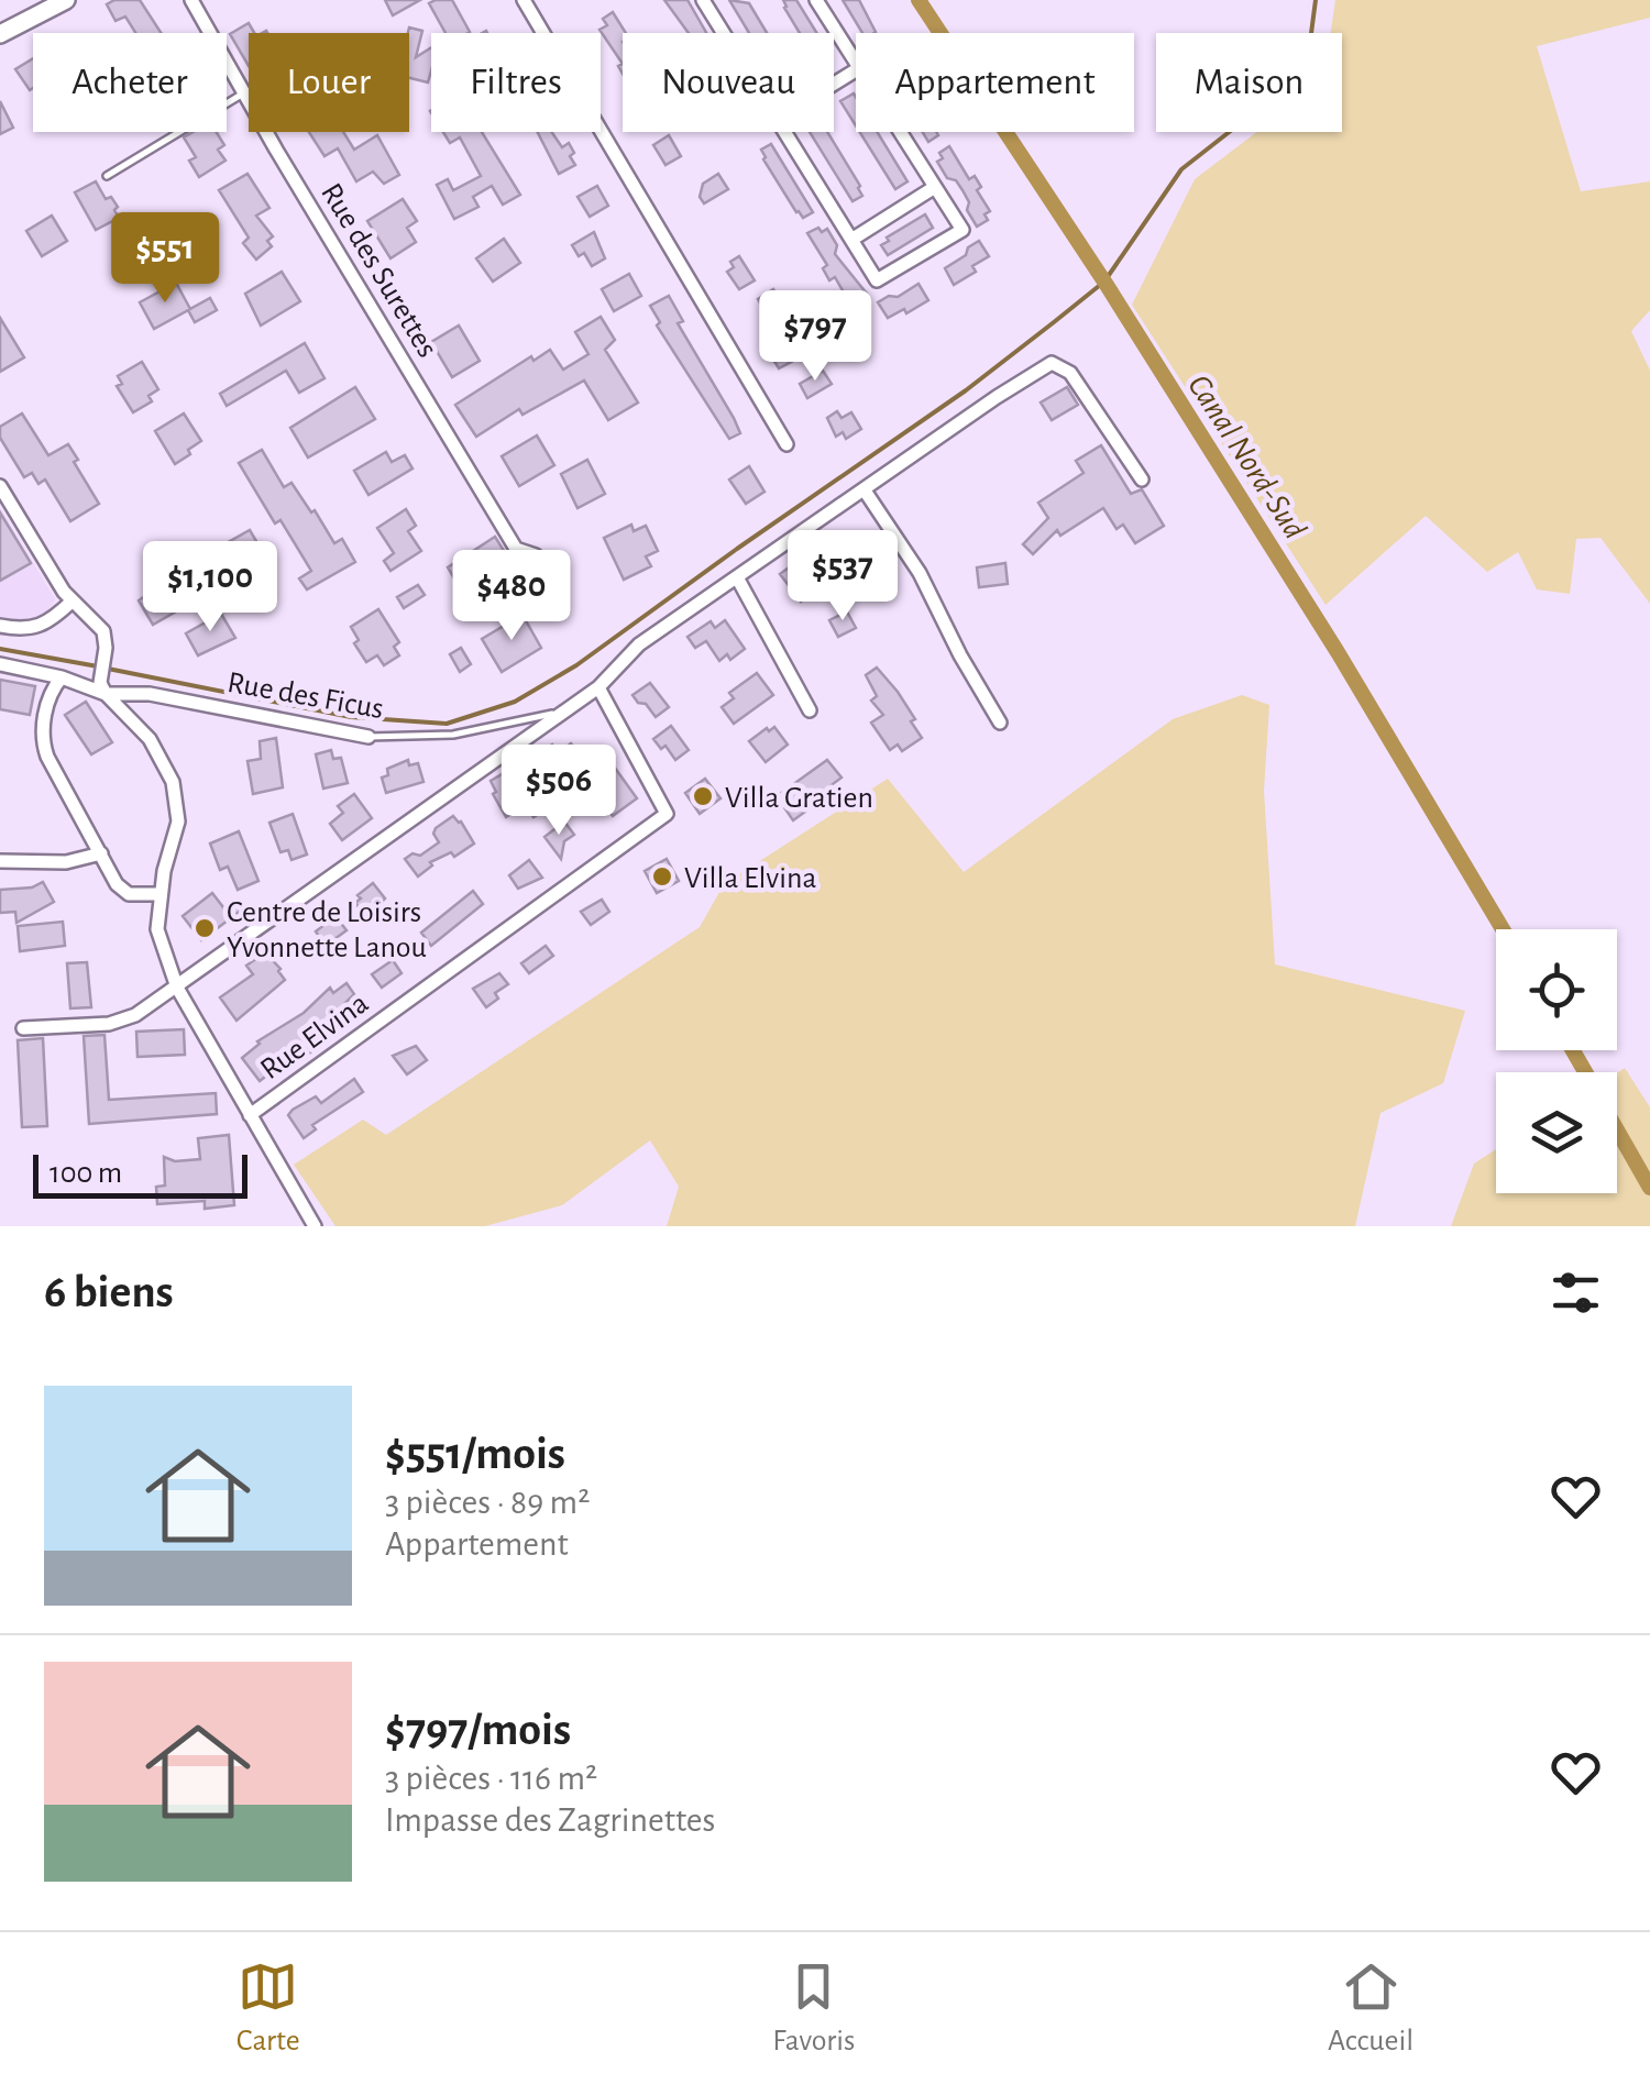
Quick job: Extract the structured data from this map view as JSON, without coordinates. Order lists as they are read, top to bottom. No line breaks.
{"streets":{"street":["Rue des Surettes","Rue des Ficus","Rue Elvina"]},"water":["Canal Nord-Sud"],"places":["Villa Gratien","Villa Elvina","Centre de Loisirs Yvonnette Lanou"],"scale_bar":"100 m","page":{"chip":["Acheter","Louer","Filtres","Nouveau","Appartement","Maison"],"price":["$551","$797","$537","$1,100","$480","$506"],"scale":"100 m","heading":"6 biens","list":[{"name":"$551/mois","note":"3 pièces · 89 m² · Appartement"},{"name":"$797/mois","note":"3 pièces · 116 m² · Impasse des Zagrinettes"}],"tabs":["Carte","Favoris","Accueil"]}}
